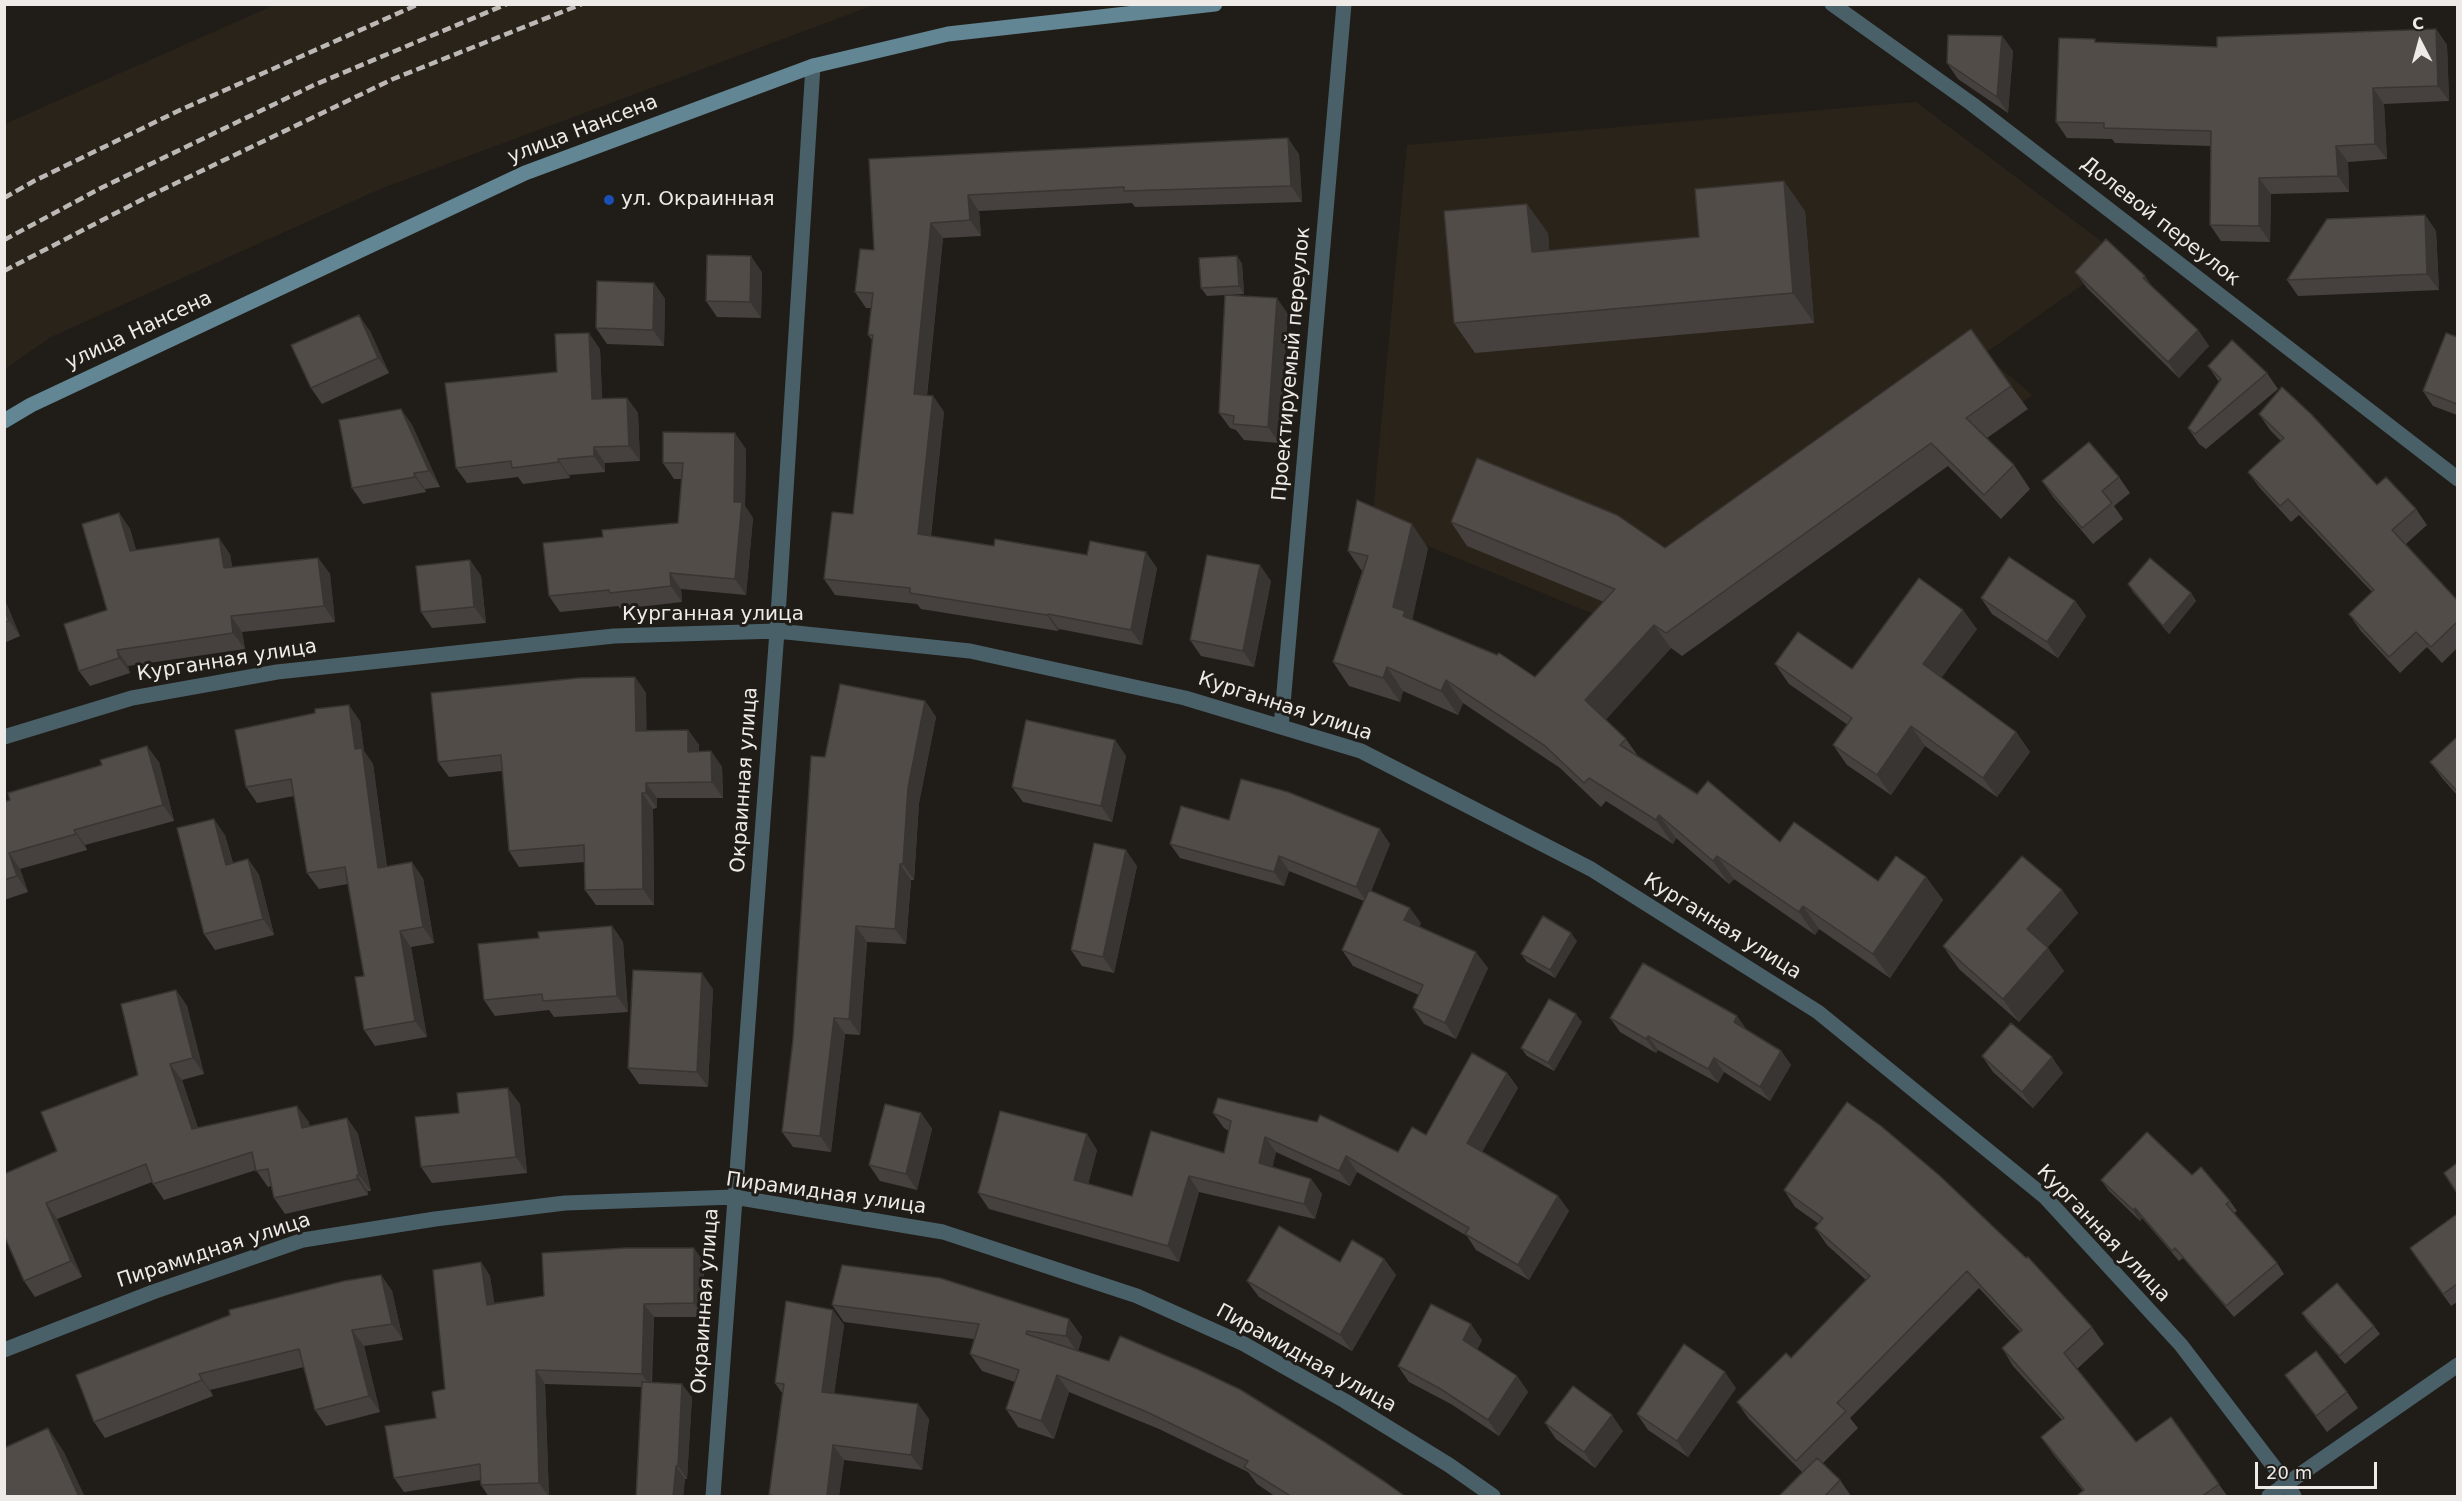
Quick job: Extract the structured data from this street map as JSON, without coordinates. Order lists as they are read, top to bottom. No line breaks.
{"streets":{"main road":["улица Нансена"],"street":["Долевой переулок","Проектируемый переулок","Курганная улица","Окраинная улица","Пирамидная улица"]},"crossings":[["улица Нансена","Окраинная улица"],["Проектируемый переулок","Курганная улица"],["Курганная улица","Окраинная улица"],["Окраинная улица","Пирамидная улица"]],"places":["ул. Окраинная"],"scale_bar":"20 m","north":"top"}
